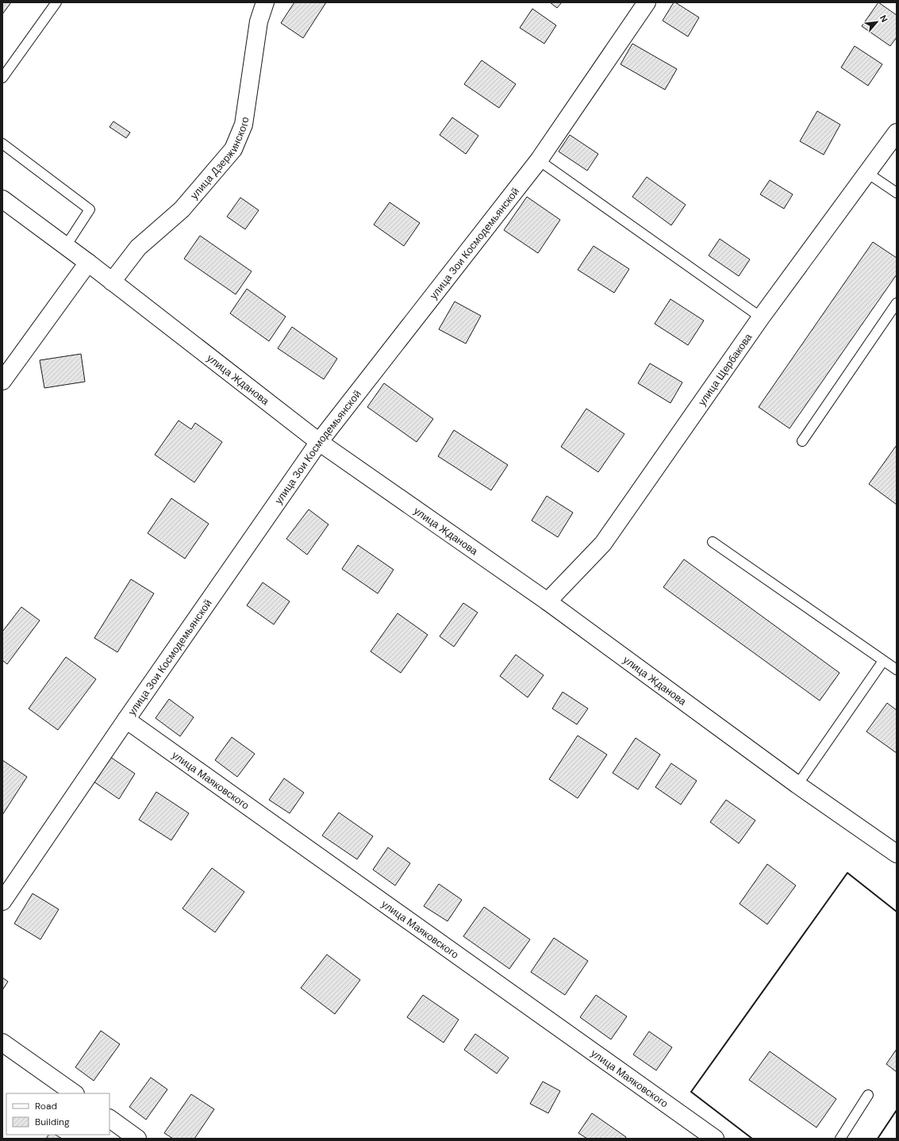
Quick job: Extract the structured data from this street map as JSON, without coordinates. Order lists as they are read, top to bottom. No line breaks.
{"streets":{"street":["улица Дзержинского","улица Зои Космодемьянской","улица Щербакова","улица Жданова","улица Маяковского"]},"crossings":[["улица Дзержинского","улица Жданова"],["улица Зои Космодемьянской","улица Жданова"],["улица Зои Космодемьянской","улица Маяковского"],["улица Щербакова","улица Жданова"]],"legend":["Road","Building"],"north":"top right"}
